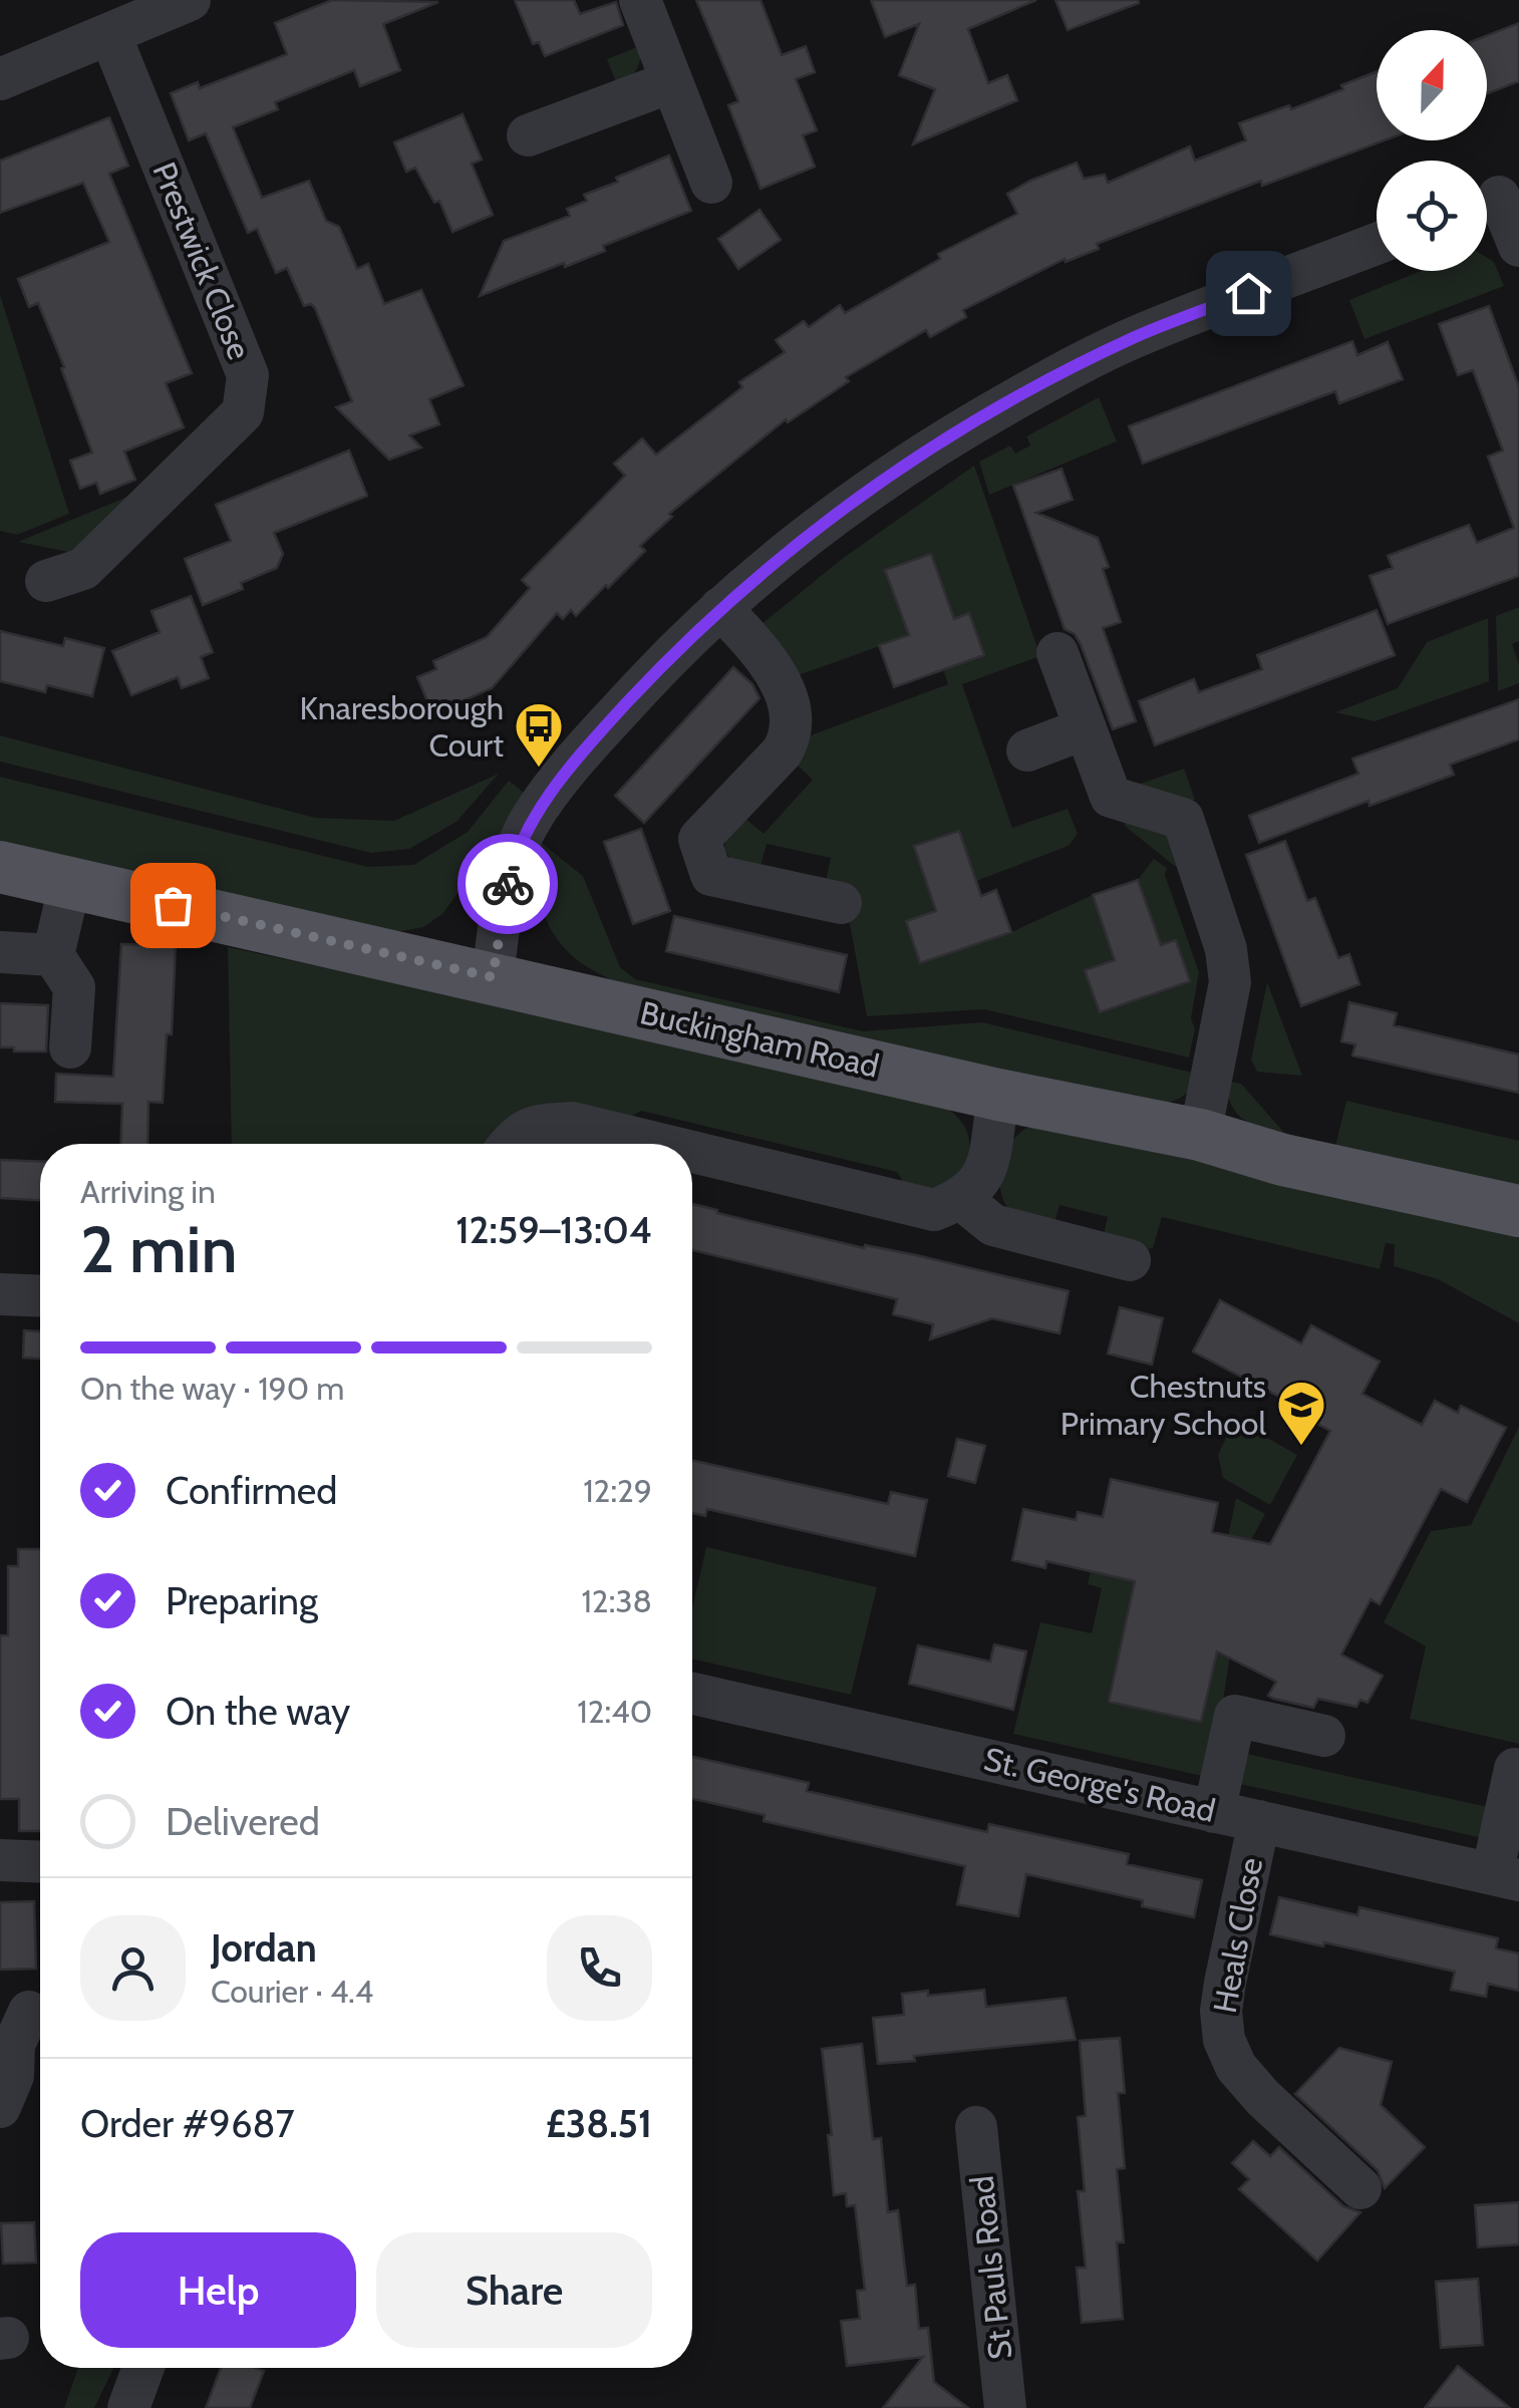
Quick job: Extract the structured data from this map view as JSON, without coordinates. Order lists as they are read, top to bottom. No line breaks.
{"streets":{"main road":["Buckingham Road"],"street":["Prestwick Close","St. George's Road","Heals Close","St Pauls Road"]},"crossings":[["St. George's Road","Heals Close"]],"places":{"bus stop":["Knaresborough Court"],"school or university":["Chestnuts Primary School"]},"north":"top","page":{"heading":["2 min","Arriving in","12:59–13:04"],"panel":["Jordan","Courier · 4.4","Order #9687","£38.51"],"bar":"On the way · 190 m","list":[["Confirmed","12:29"],["Preparing","12:38"],["On the way","12:40"],"Delivered"],"buttons":["Help","Share"]}}
